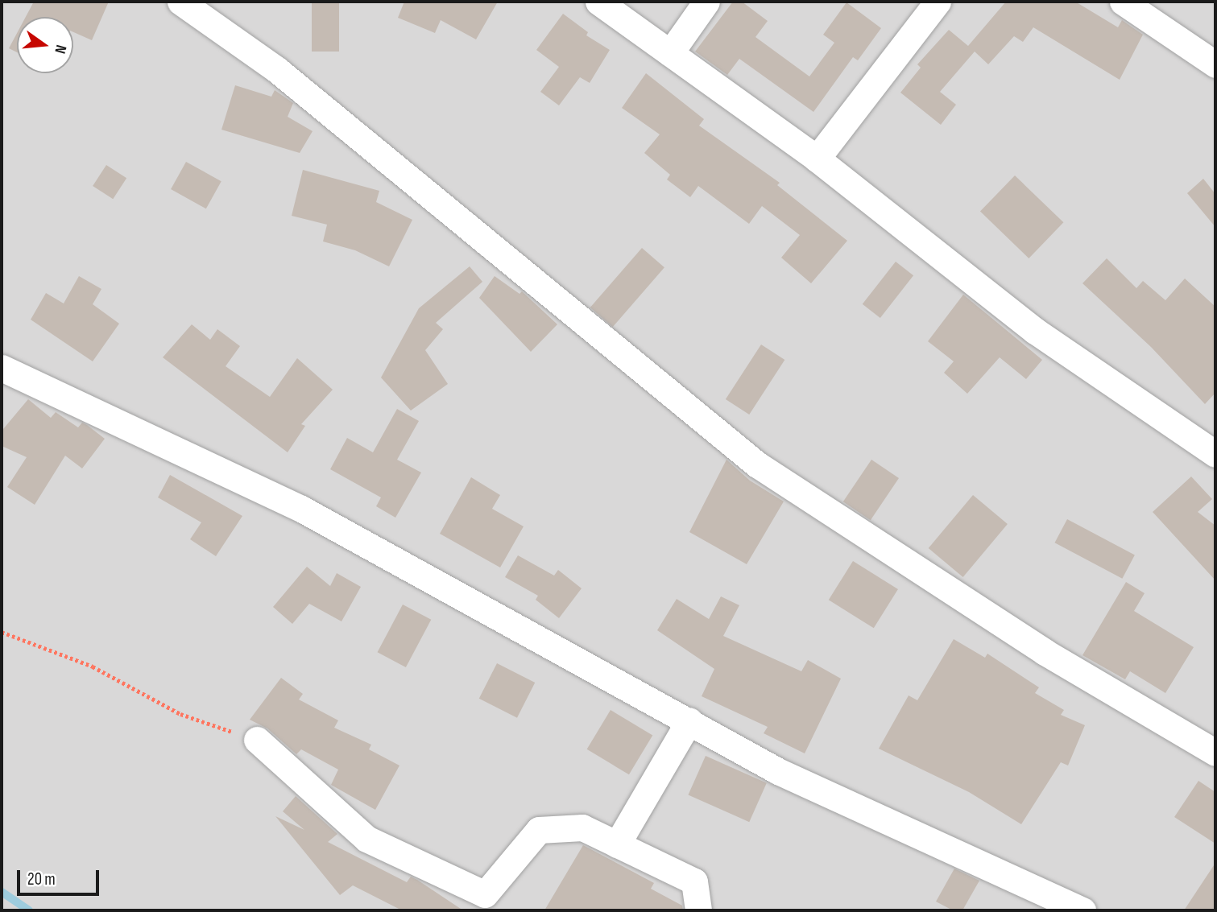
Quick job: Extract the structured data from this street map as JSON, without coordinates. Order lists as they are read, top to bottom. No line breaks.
{"scale_bar":"20 m","north":"right"}
